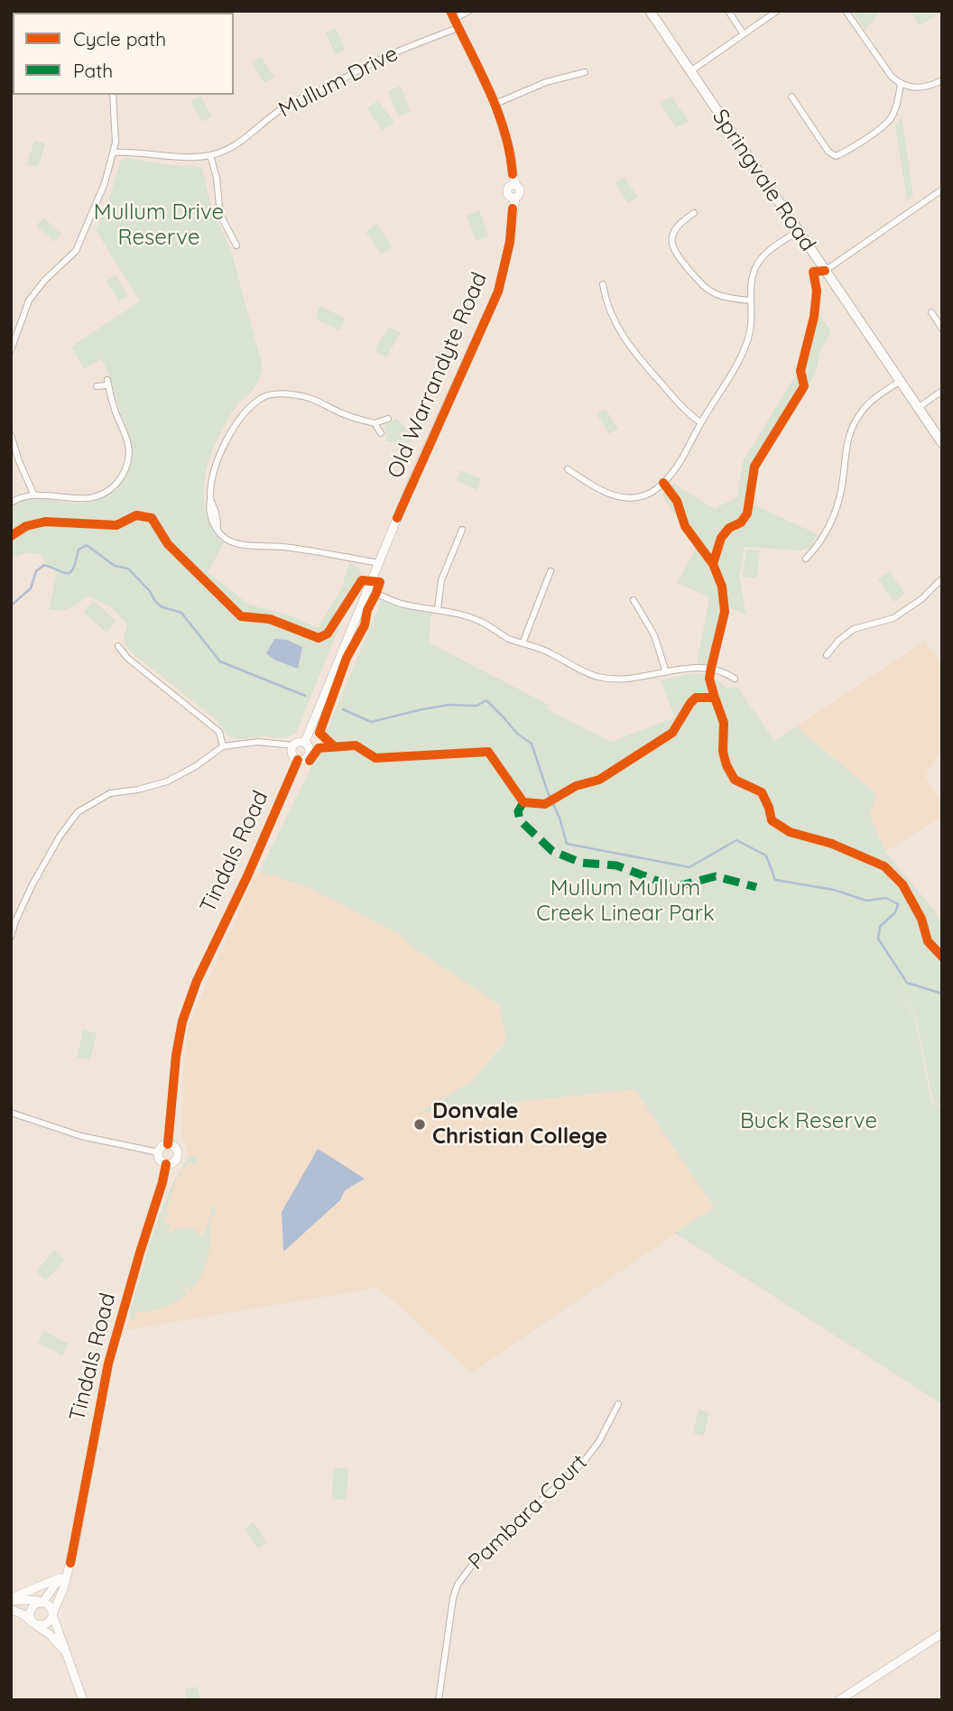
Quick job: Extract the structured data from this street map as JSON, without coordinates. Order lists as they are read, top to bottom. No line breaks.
{"streets":{"main road":["Springvale Road","Old Warrandyte Road","Tindals Road"],"street":["Mullum Drive","Pambara Court"]},"crossings":[["Mullum Drive","Old Warrandyte Road"],["Old Warrandyte Road","Tindals Road"]],"parks":["Mullum Drive Reserve","Mullum Mullum Creek Linear Park","Buck Reserve"],"places":["Donvale Christian College"],"legend":["Cycle path","Path"]}
